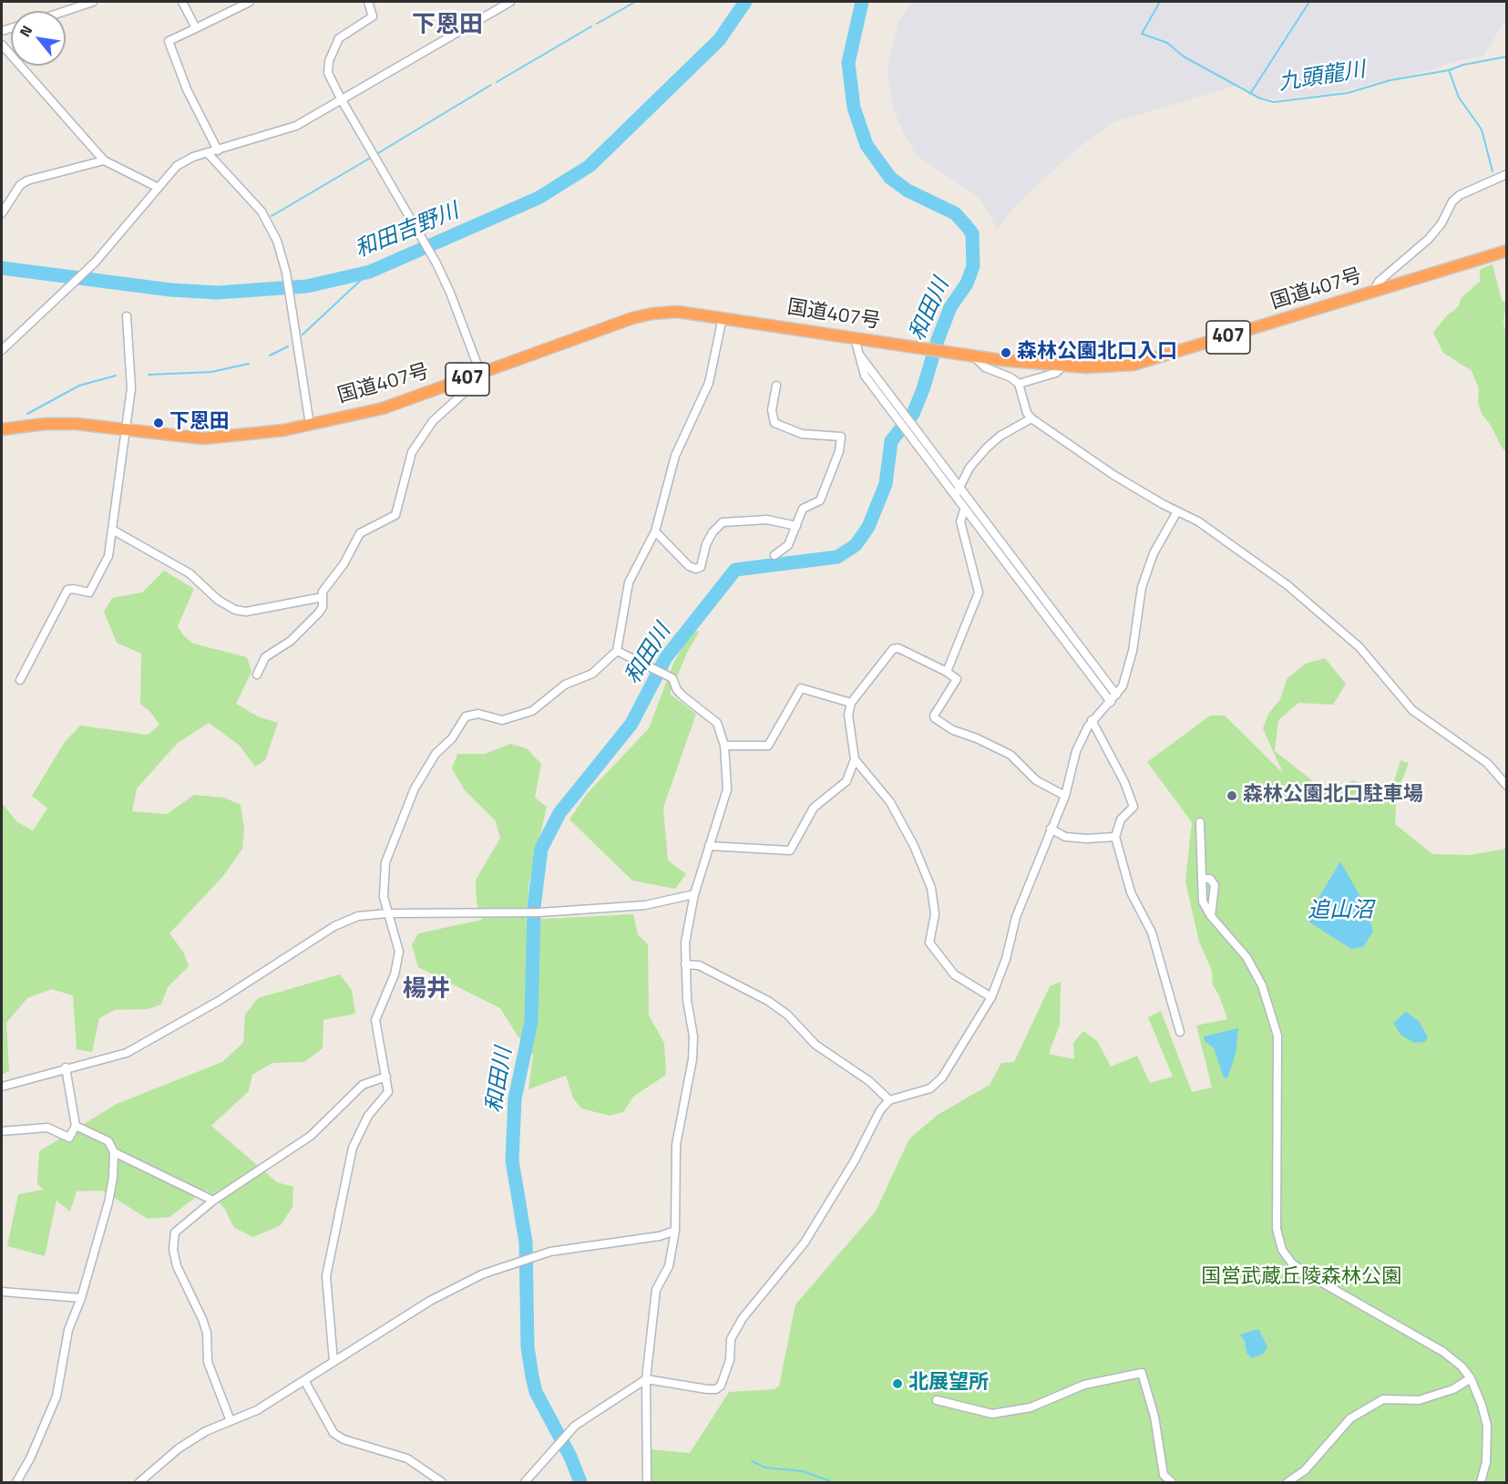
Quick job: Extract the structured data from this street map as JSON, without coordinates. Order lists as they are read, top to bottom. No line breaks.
{"streets":{"highway":["国道407号","407"]},"districts":["下恩田","楊井"],"water":["九頭龍川","和田吉野川","和田川","追山沼"],"parks":["国営武蔵丘陵森林公園"],"places":["森林公園北口入口","下恩田","森林公園北口駐車場","北展望所"],"north":"top left"}
